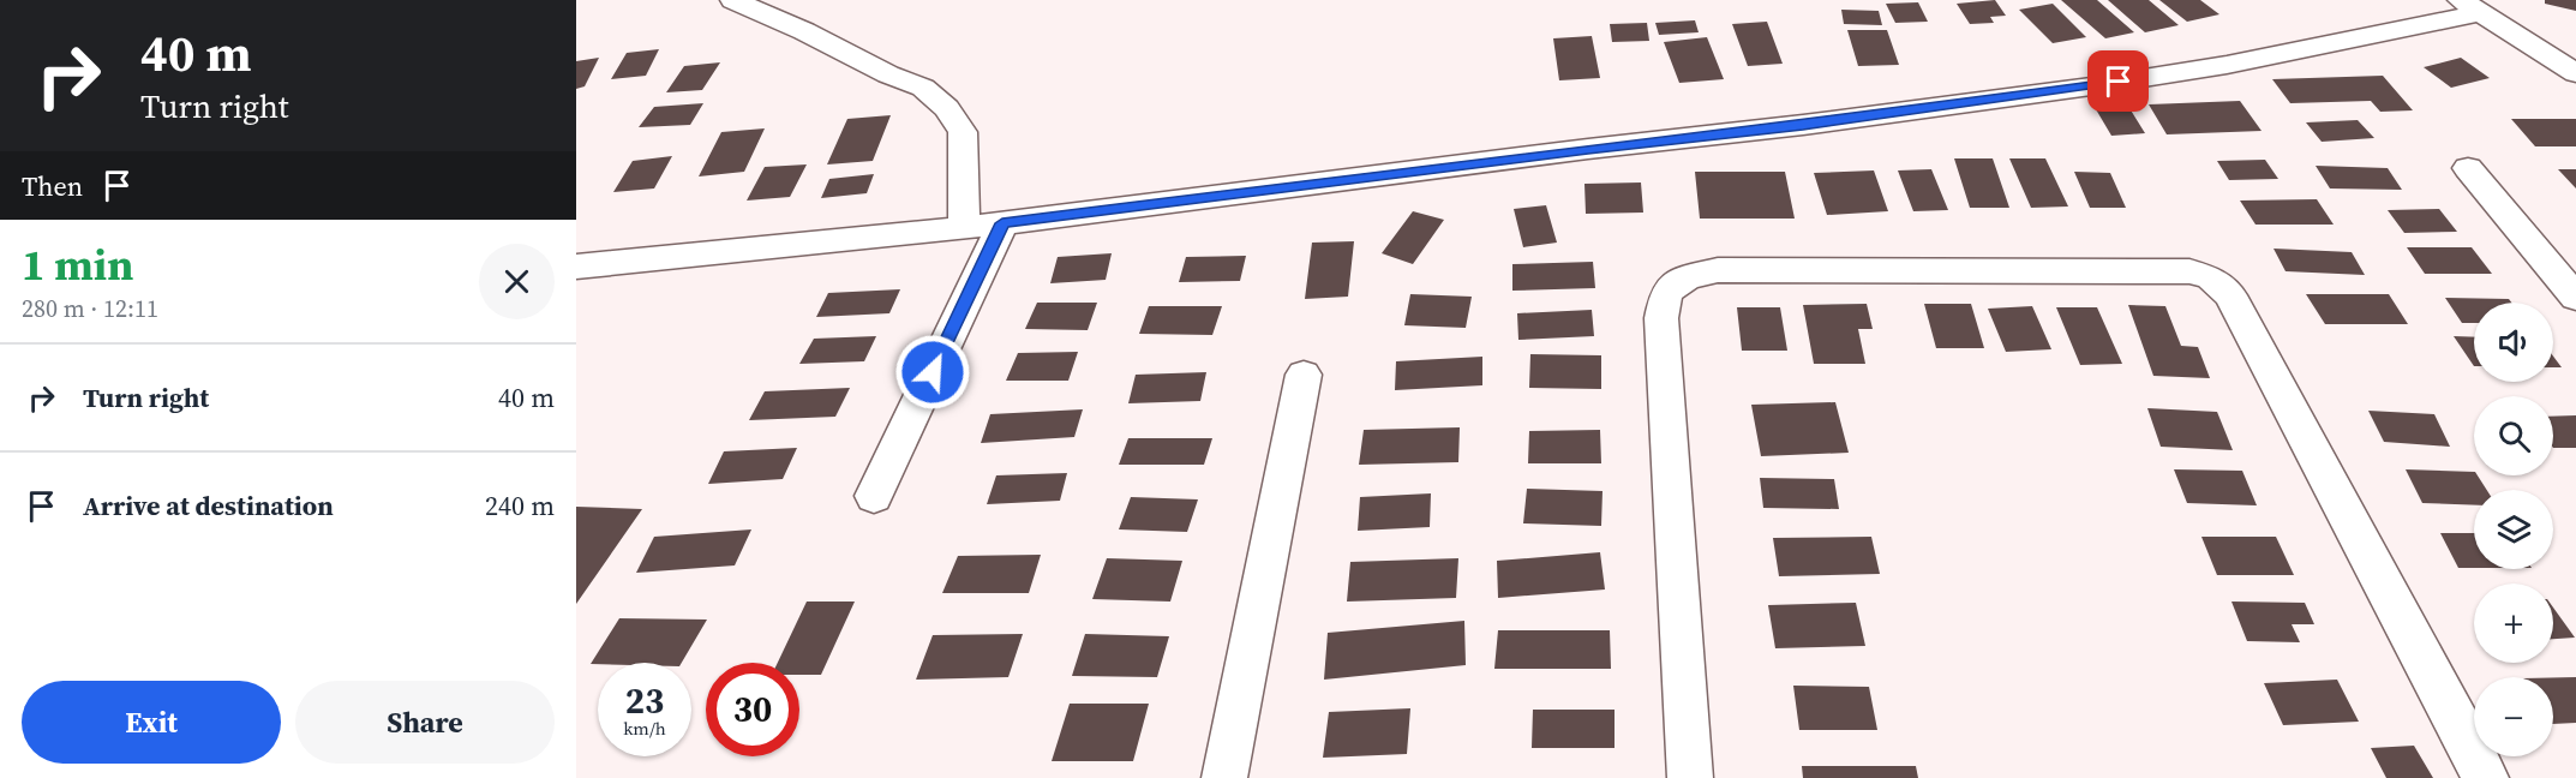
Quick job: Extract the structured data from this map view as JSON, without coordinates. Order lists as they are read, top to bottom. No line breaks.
{"page":{"turn":["40 m","Turn right"],"then":"Then","heading":["1 min","280 m · 12:11"],"map_buttons":["+","−"],"list":[{"name":"Turn right","value":"40 m"},{"name":"Arrive at destination","value":"240 m"}],"speed":"23 km/h","limit":"30","buttons":["Exit","Share"]}}
